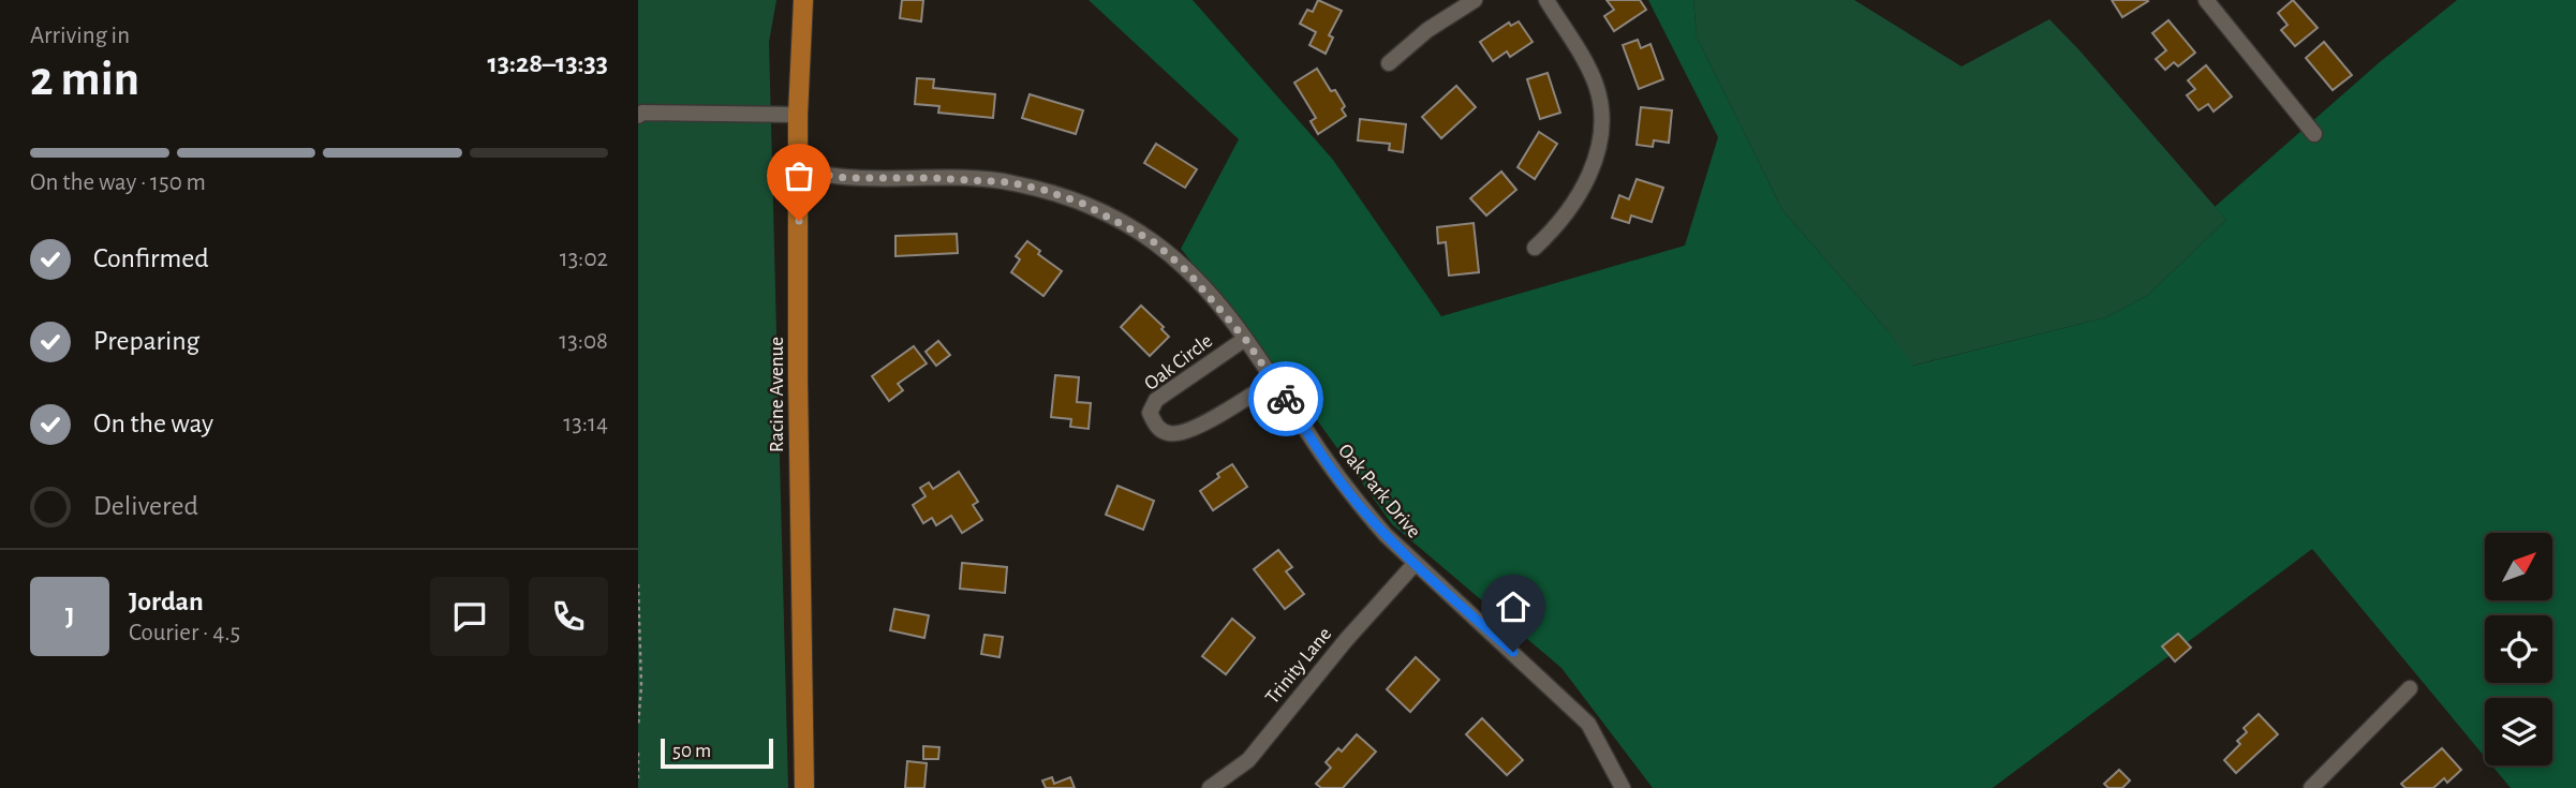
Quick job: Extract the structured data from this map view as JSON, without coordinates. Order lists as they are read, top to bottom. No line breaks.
{"streets":{"main road":["Racine Avenue"],"street":["Oak Circle","Oak Park Drive","Trinity Lane"]},"crossings":[["Oak Circle","Oak Park Drive"],["Racine Avenue","Oak Park Drive"],["Oak Park Drive","Trinity Lane"]],"scale_bar":"50 m","north":"top right","page":{"heading":["2 min","Arriving in","13:28–13:33"],"panel":["Jordan","Courier · 4.5"],"bar":"On the way · 150 m","list":[["Confirmed","13:02"],["Preparing","13:08"],["On the way","13:14"],"Delivered"],"round":"J","scale":"50 m"}}
